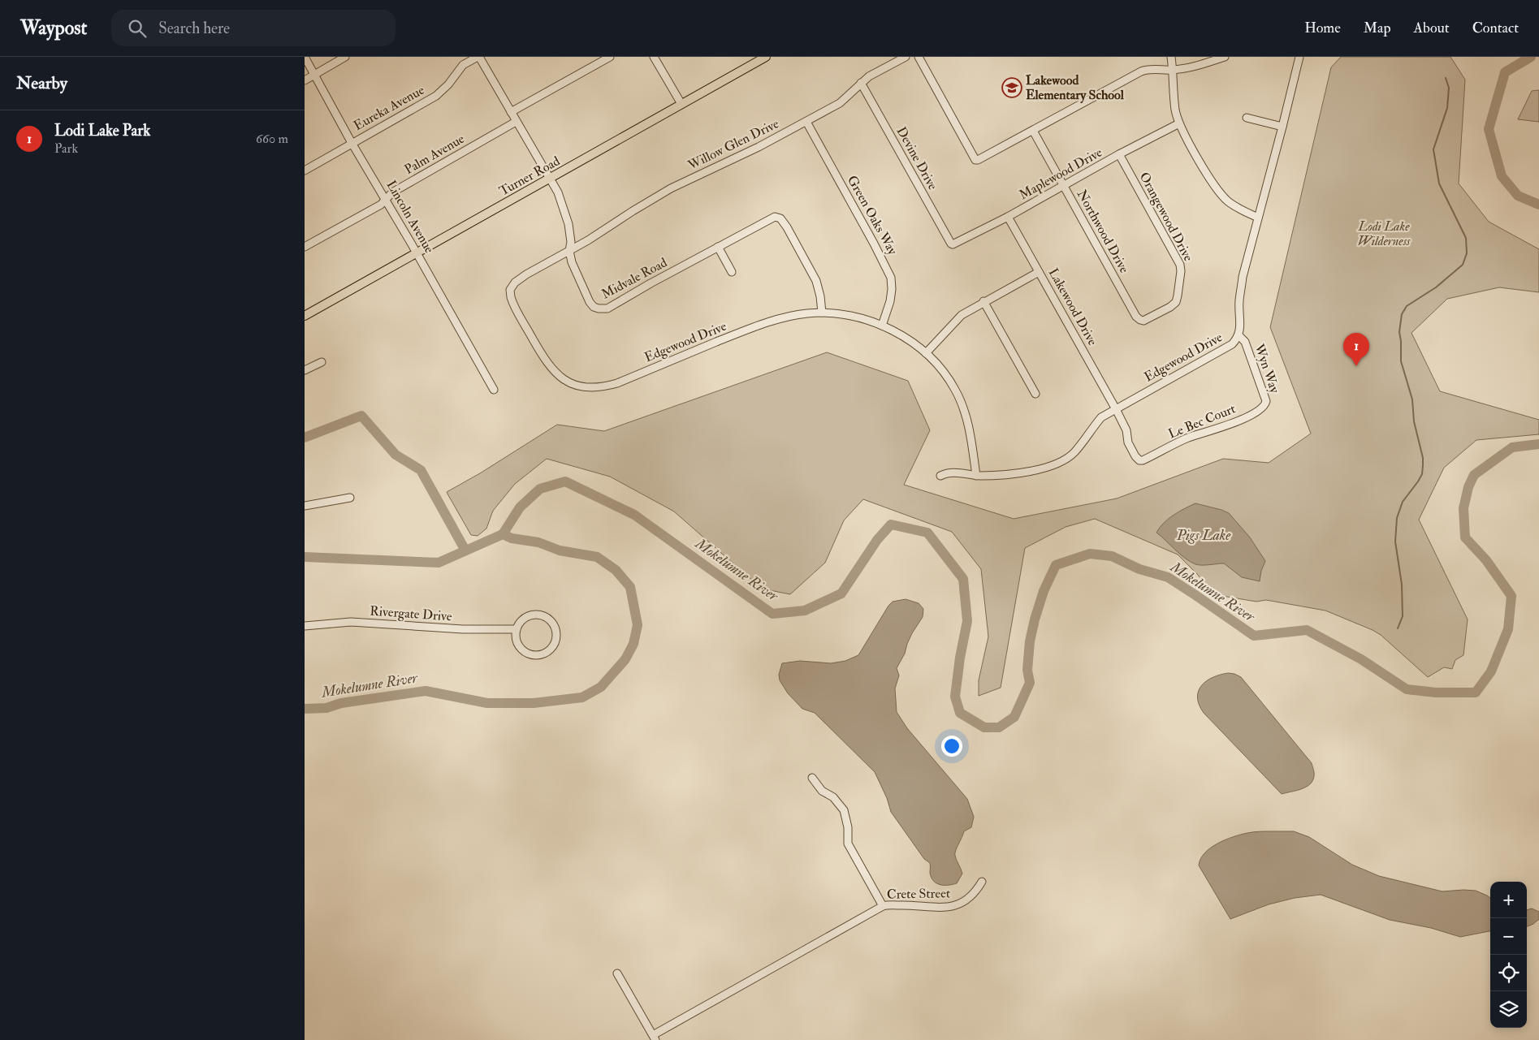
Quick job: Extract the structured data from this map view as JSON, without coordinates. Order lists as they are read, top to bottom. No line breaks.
{"streets":{"main road":["Turner Road"],"street":["Eureka Avenue","Willow Glen Drive","Palm Avenue","Devine Drive","Maplewood Drive","Green Oaks Way","Lincoln Avenue","Orangewood Drive","Northwood Drive","Midvale Road","Lakewood Drive","Edgewood Drive","Wyn Way","Le Bec Court","Rivergate Drive","Crete Street"]},"crossings":[["Eureka Avenue","Lincoln Avenue"],["Willow Glen Drive","Devine Drive"],["Willow Glen Drive","Green Oaks Way"],["Willow Glen Drive","Midvale Road"],["Willow Glen Drive","Edgewood Drive"],["Palm Avenue","Lincoln Avenue"],["Devine Drive","Maplewood Drive"],["Maplewood Drive","Orangewood Drive"],["Maplewood Drive","Northwood Drive"],["Maplewood Drive","Lakewood Drive"],["Turner Road","Lincoln Avenue"],["Green Oaks Way","Edgewood Drive"],["Orangewood Drive","Northwood Drive"],["Midvale Road","Edgewood Drive"],["Lakewood Drive","Edgewood Drive"],["Lakewood Drive","Le Bec Court"],["Edgewood Drive","Wyn Way"],["Edgewood Drive","Le Bec Court"],["Wyn Way","Le Bec Court"]],"water":["Pigs Lake","Mokelumne River"],"parks":["Lodi Lake Wilderness"],"places":{"school or university":["Lakewood Elementary School"]},"page":{"header":"Waypost","search":"Search here","nav":["Home","Map","About","Contact"],"heading":"Nearby","list":[{"mark":"1","name":"Lodi Lake Park","note":"Park","value":"660 m"}],"pins":"1","map_buttons":["+","−"]}}
